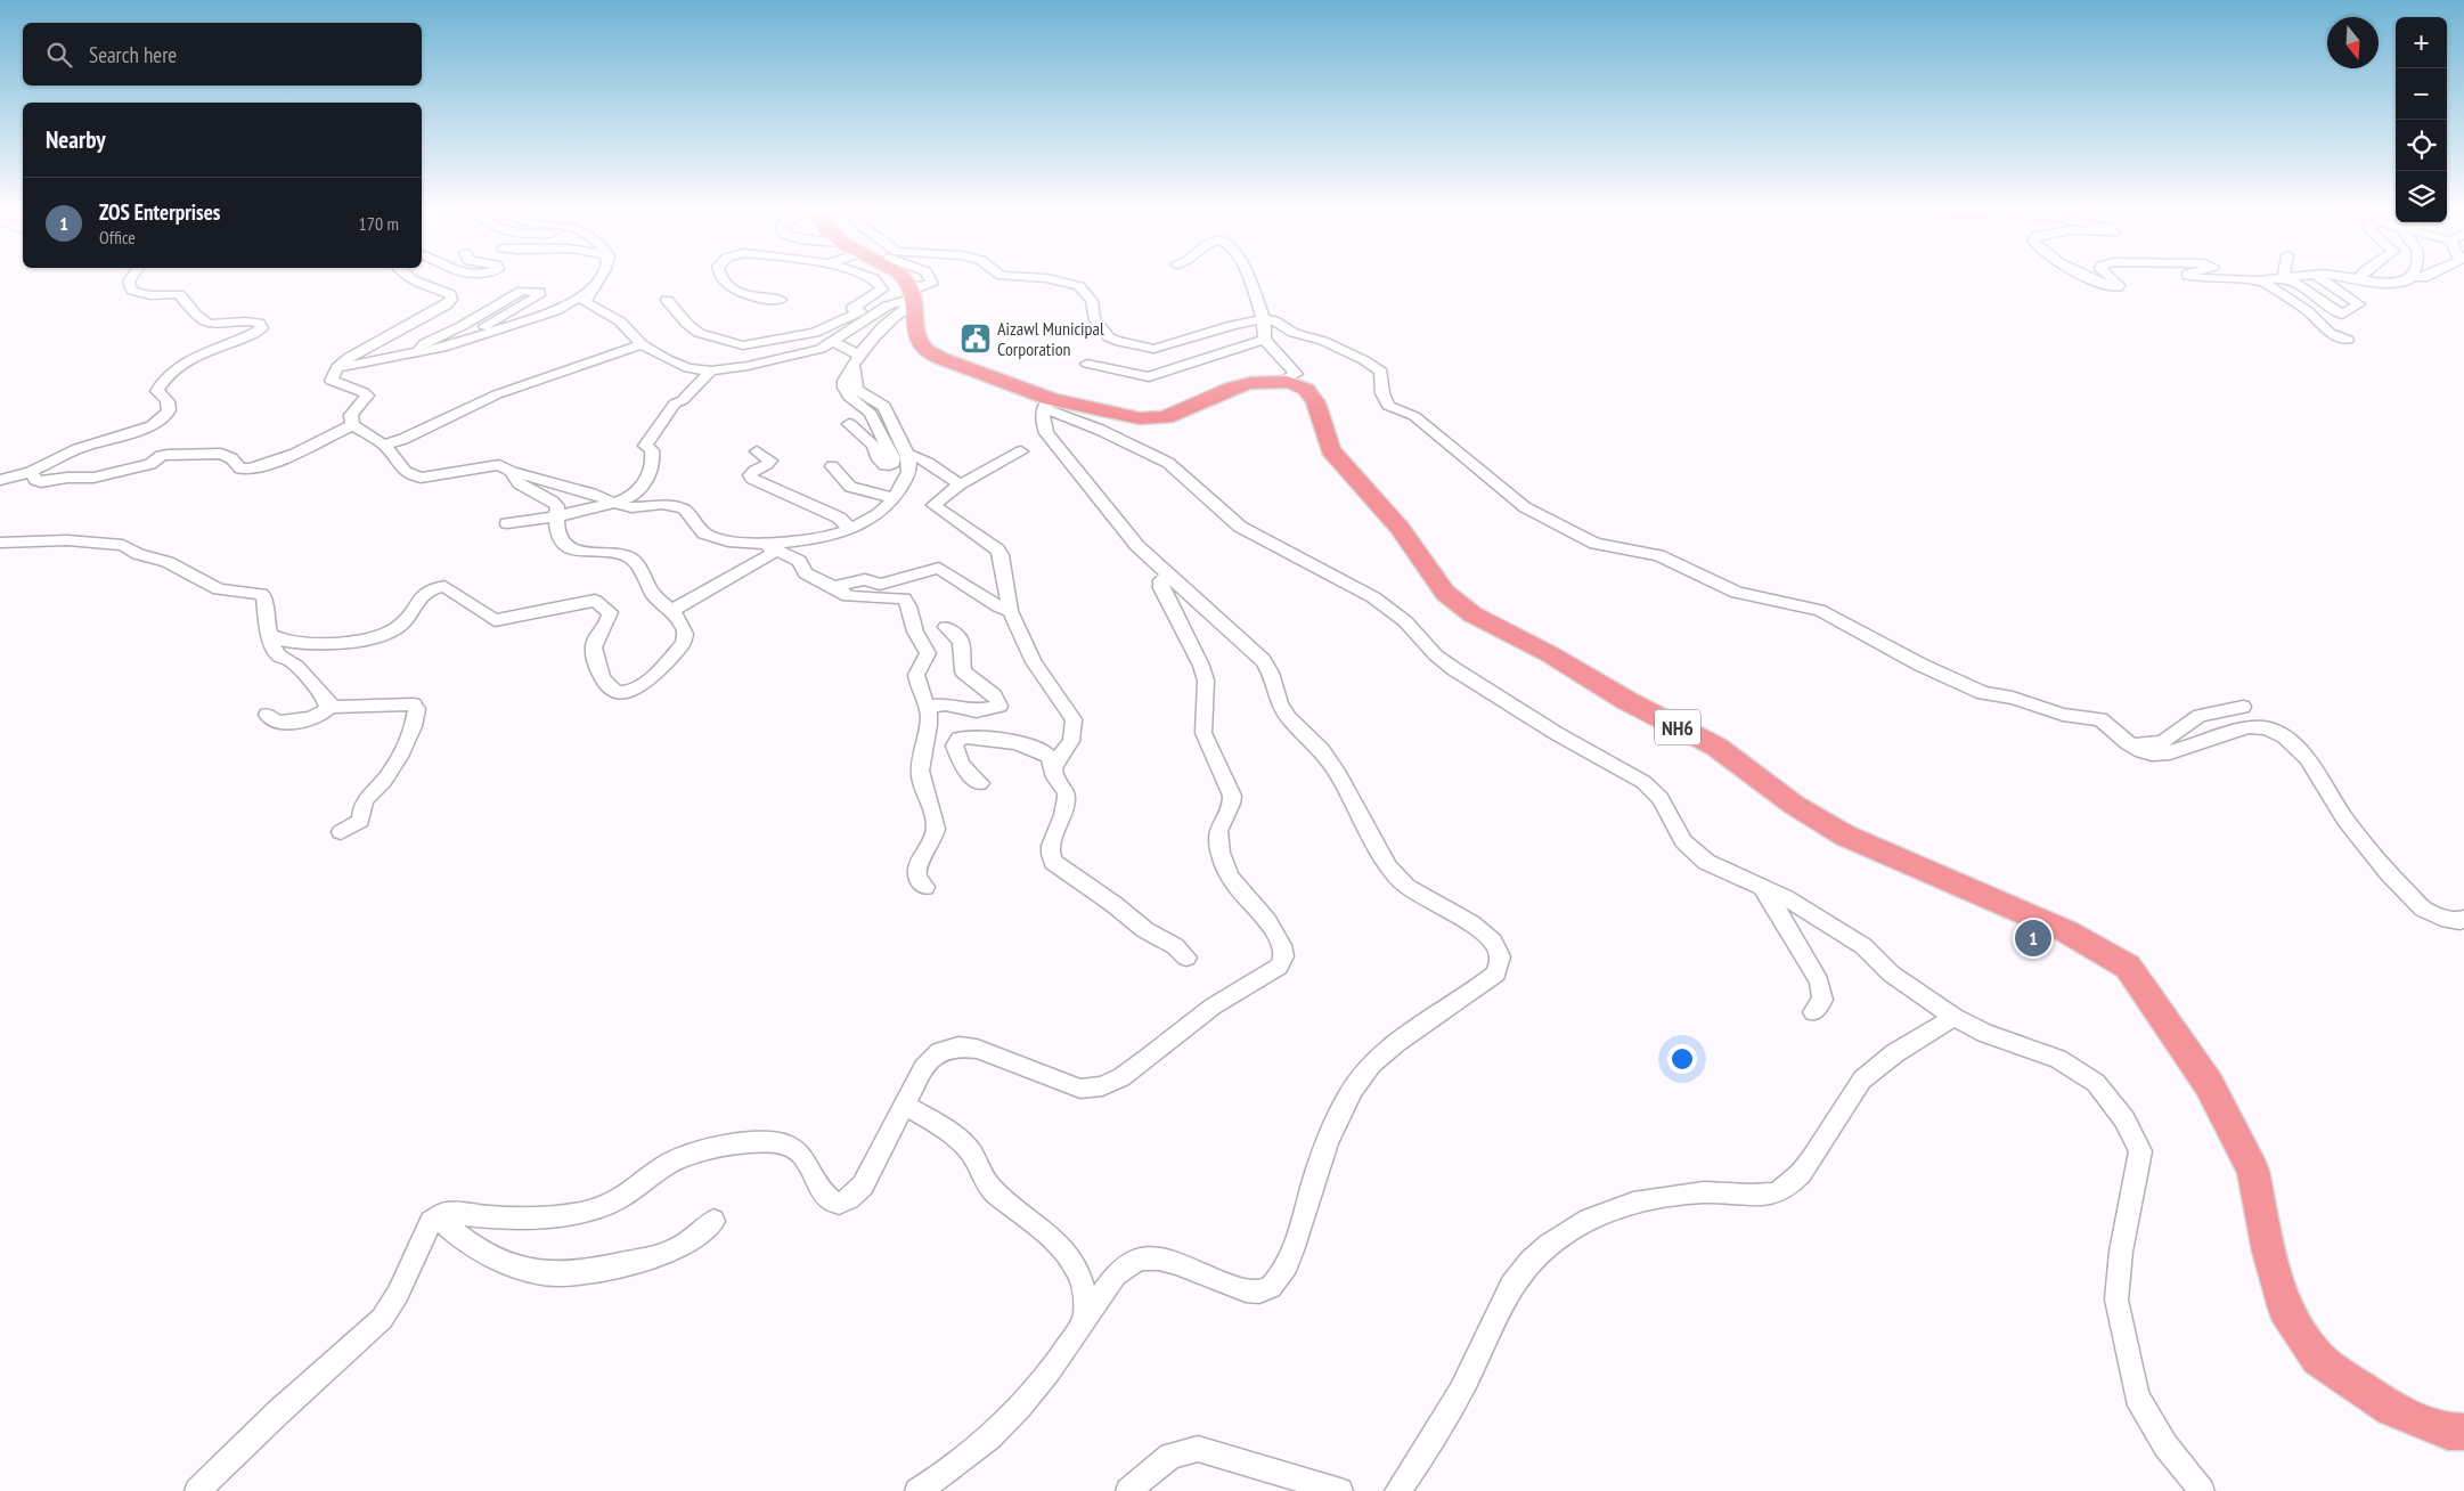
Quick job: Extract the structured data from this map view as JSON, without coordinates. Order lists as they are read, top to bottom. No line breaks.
{"streets":{"highway":["NH6"]},"places":{"public building":["Aizawl Municipal Corporation"]},"north":"bottom","page":{"map_buttons":["+","−"],"search":"Search here","heading":"Nearby","list":[{"mark":"1","name":"ZOS Enterprises","note":"Office","value":"170 m"}],"pins":"1"}}
